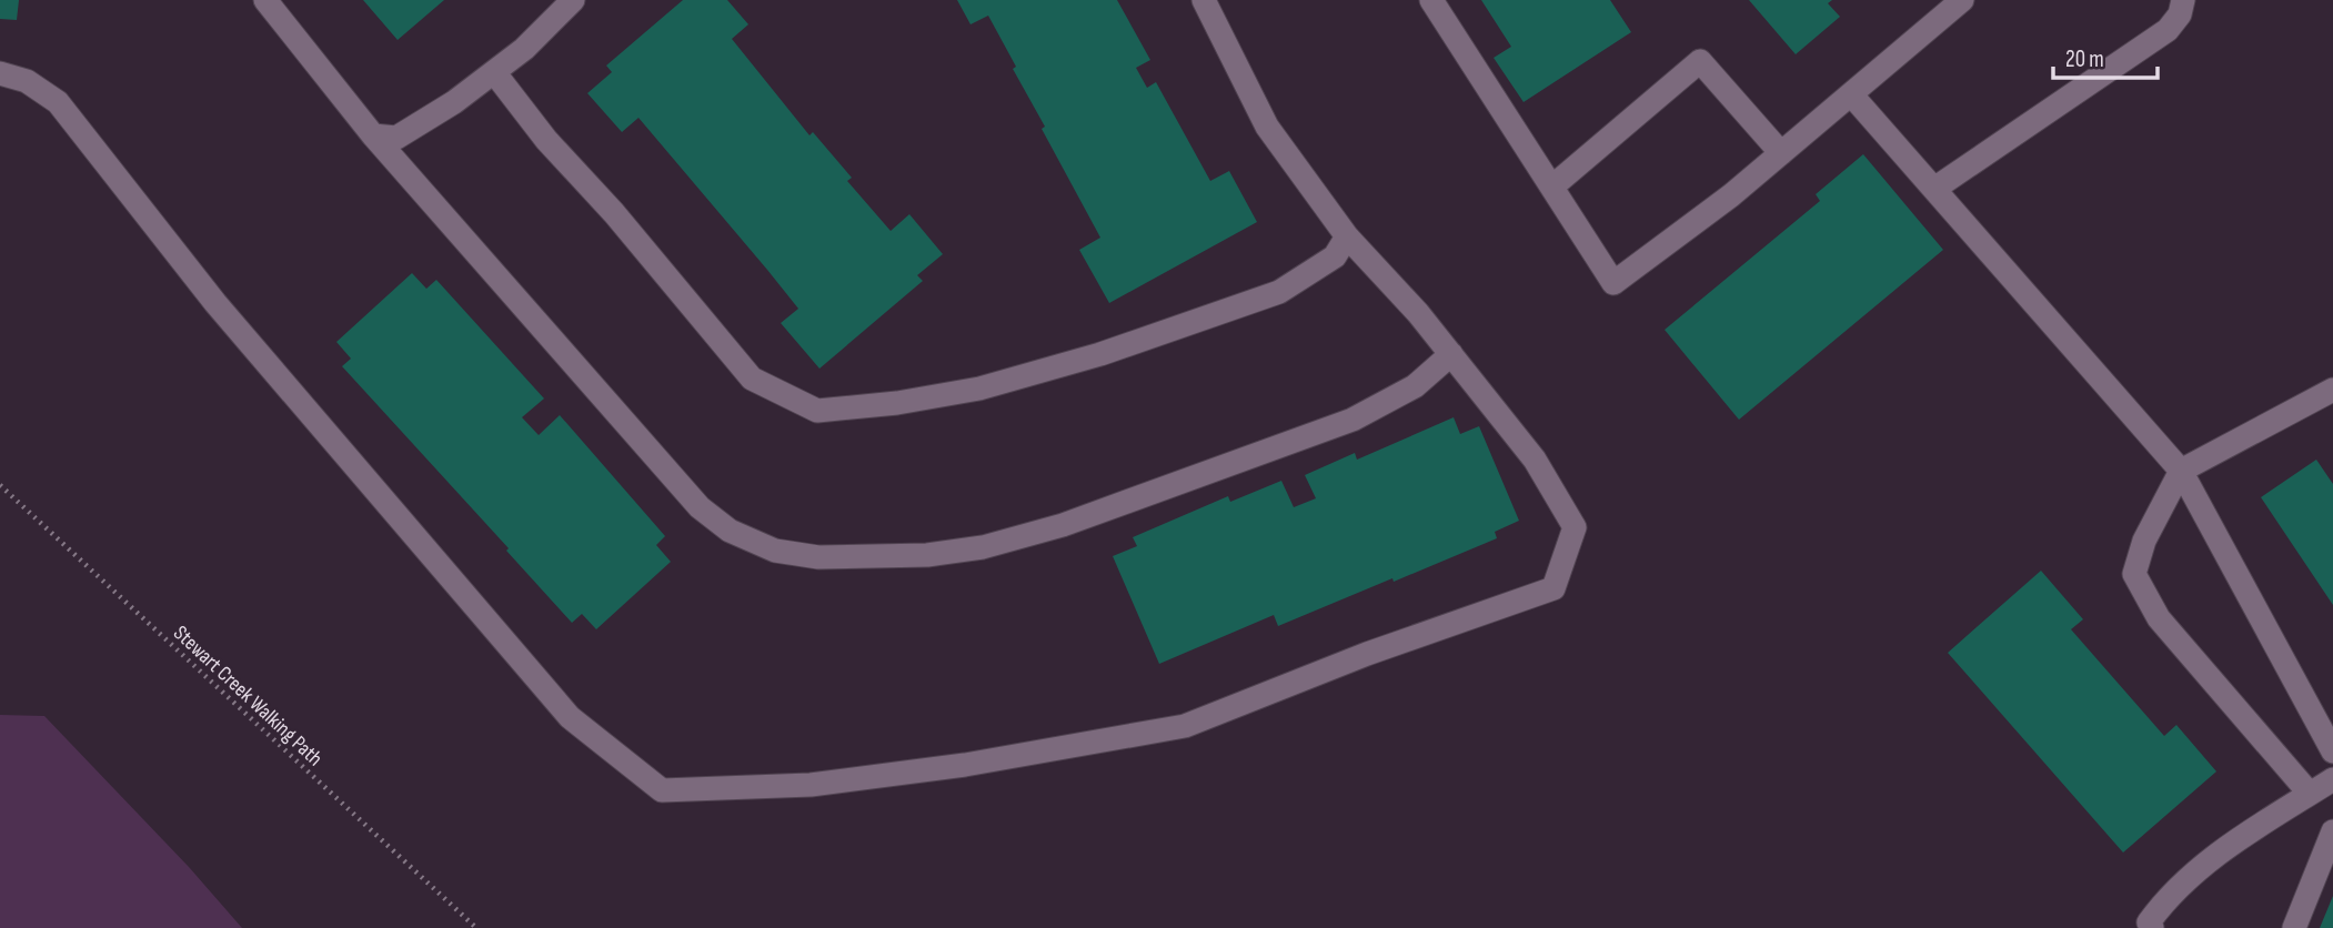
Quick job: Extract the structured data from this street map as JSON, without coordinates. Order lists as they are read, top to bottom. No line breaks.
{"streets":{"path":["Stewart Creek Walking Path"]},"scale_bar":"20 m"}
